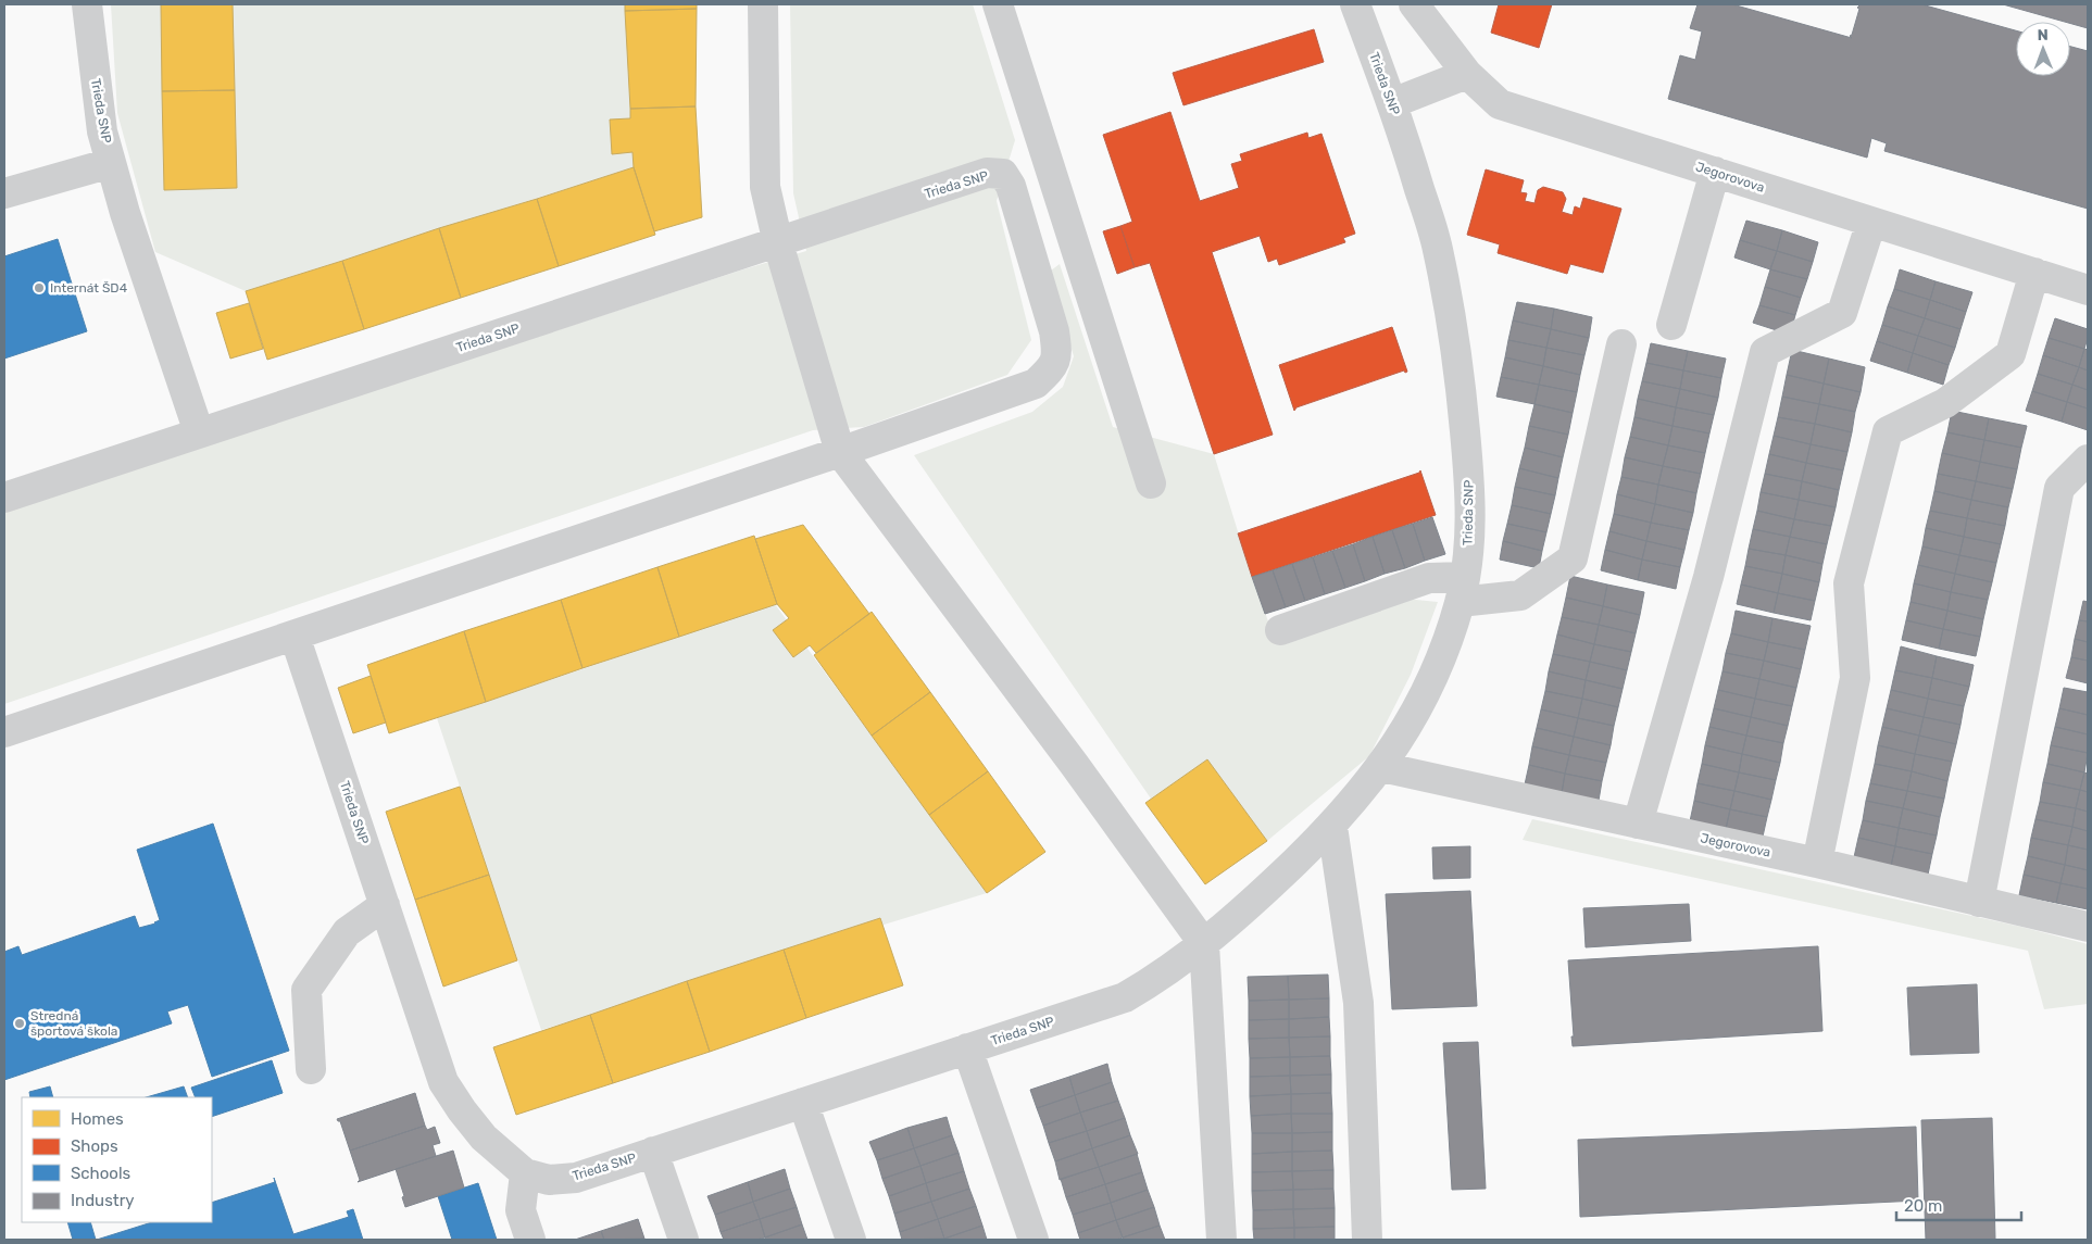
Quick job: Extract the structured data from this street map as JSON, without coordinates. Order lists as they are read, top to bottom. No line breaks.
{"streets":{"street":["Trieda SNP","Jegorovova"]},"crossings":[["Trieda SNP","Jegorovova"]],"places":["Internát ŠD4","Stredná športová škola"],"legend":["Homes","Shops","Schools","Industry"],"scale_bar":"20 m","north":"top"}
